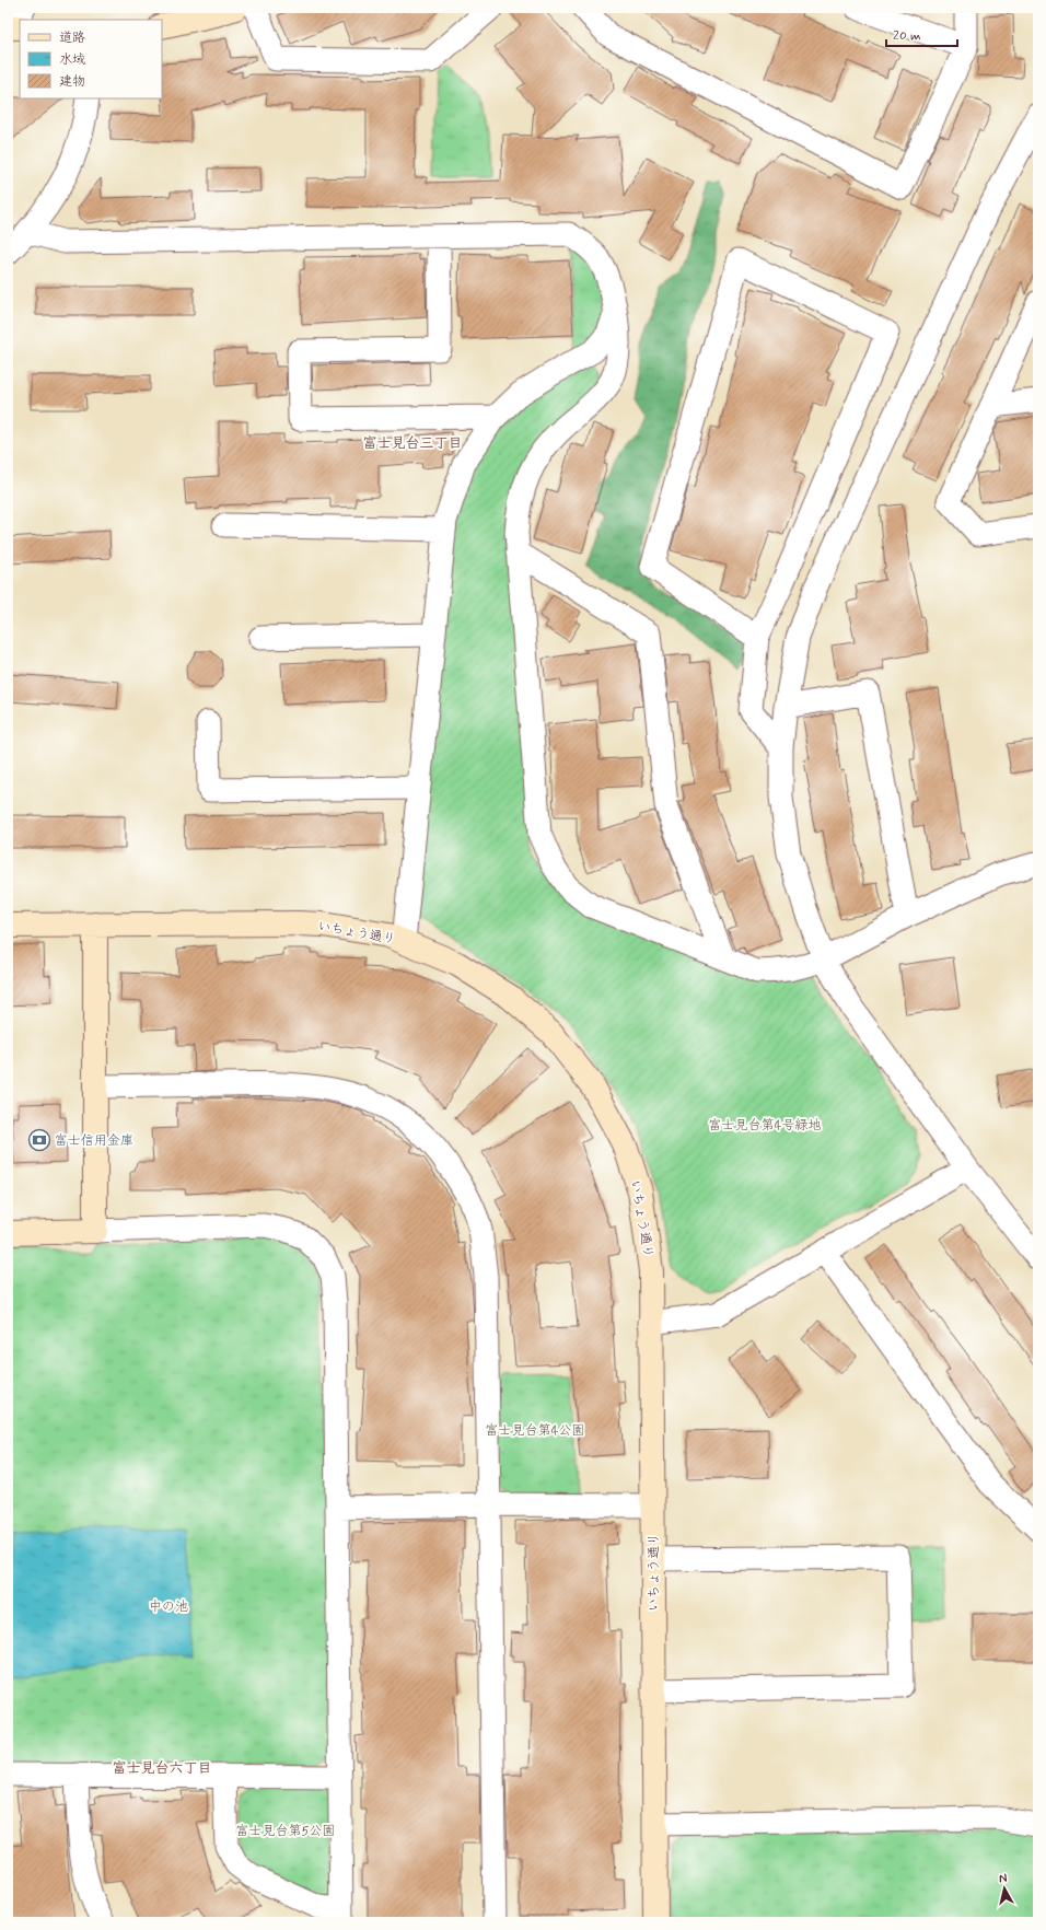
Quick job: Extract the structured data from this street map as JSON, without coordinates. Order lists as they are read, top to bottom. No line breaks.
{"streets":{"street":["いちょう通り"]},"districts":["富士見台三丁目","富士見台六丁目"],"parks":["富士見台第4号緑地","富士見台第4公園","中の池","富士見台第5公園"],"places":{"bank":["富士信用金庫"]},"legend":["道路","水域","建物"],"scale_bar":"20 m","north":"top"}
